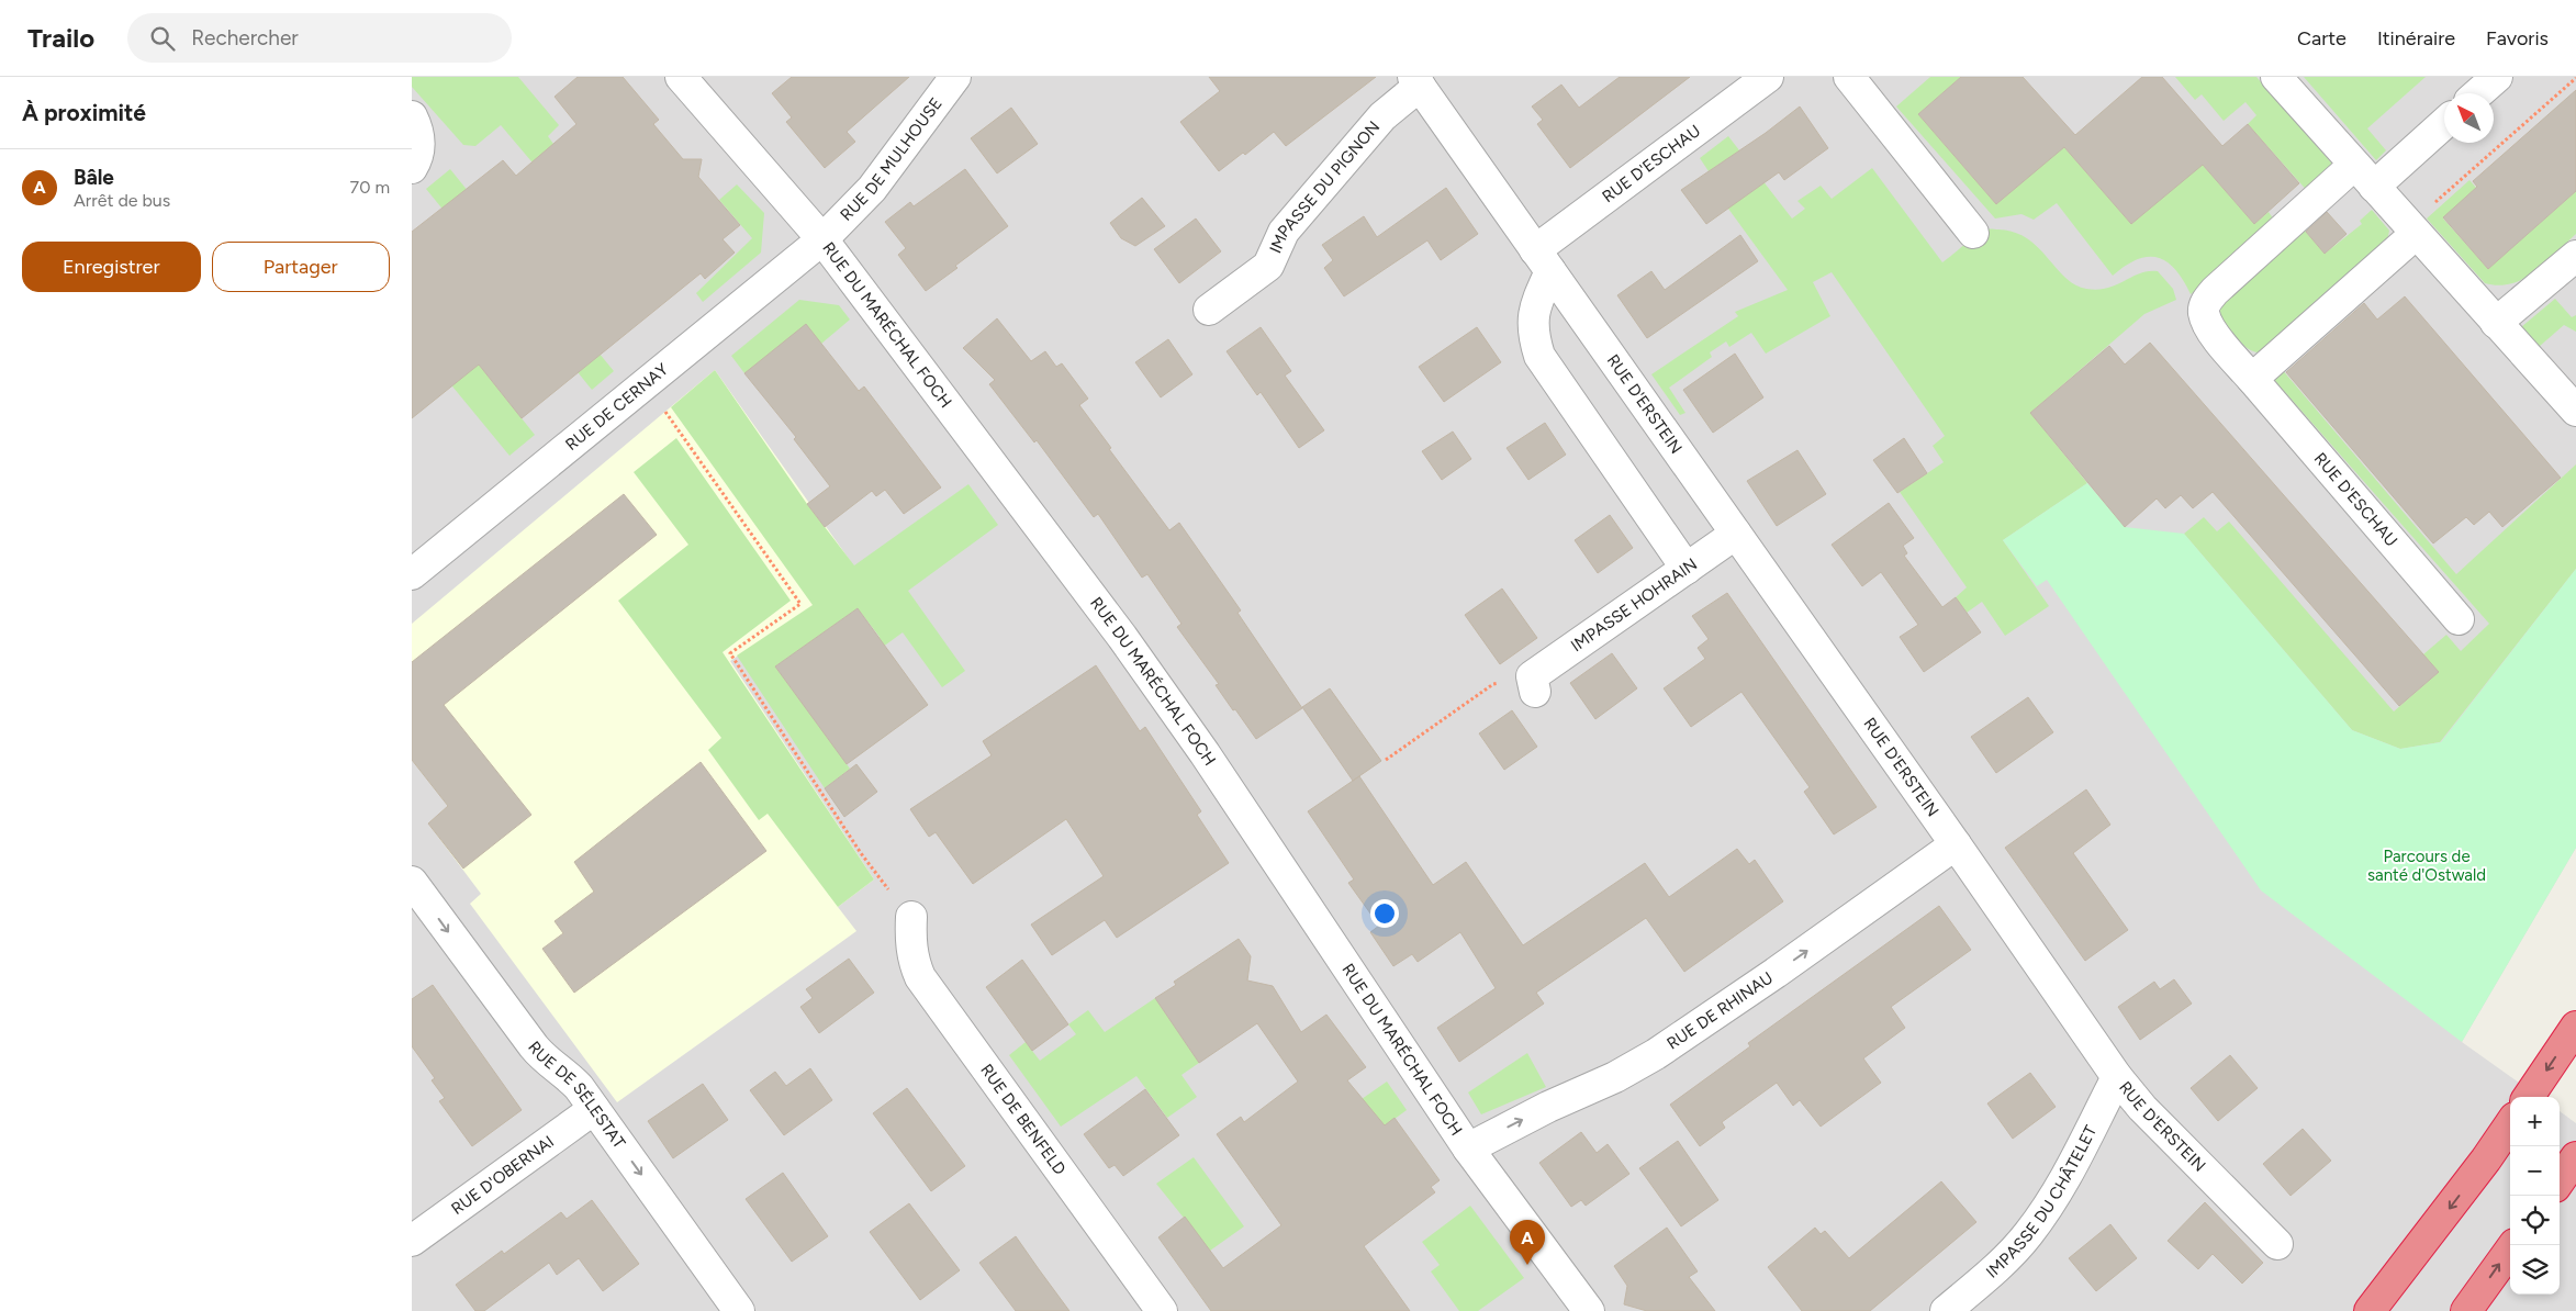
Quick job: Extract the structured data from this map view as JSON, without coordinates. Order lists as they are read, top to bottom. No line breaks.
{"streets":{"street":["RUE DE MULHOUSE","RUE D'ESCHAU","IMPASSE DU PIGNON","RUE DU MARÉCHAL FOCH","RUE D'ERSTEIN","RUE DE CERNAY","IMPASSE HOHRAIN","RUE DE RHINAU","RUE DE SÉLESTAT","RUE DE BENFELD","RUE D'OBERNAI","IMPASSE DU CHÂTELET"]},"crossings":[["RUE DE MULHOUSE","RUE DU MARÉCHAL FOCH"],["RUE DE MULHOUSE","RUE DE CERNAY"],["RUE D'ESCHAU","RUE D'ERSTEIN"],["IMPASSE DU PIGNON","RUE D'ERSTEIN"],["RUE DU MARÉCHAL FOCH","RUE DE CERNAY"],["RUE DU MARÉCHAL FOCH","RUE DE RHINAU"],["RUE D'ERSTEIN","IMPASSE HOHRAIN"],["RUE D'ERSTEIN","RUE DE RHINAU"],["RUE D'ERSTEIN","IMPASSE DU CHÂTELET"],["RUE DE SÉLESTAT","RUE D'OBERNAI"]],"one_way":["RUE DE RHINAU","RUE DE SÉLESTAT"],"parks":["Parcours de santé d'Ostwald"],"north":"top left","page":{"header":"Trailo","search":"Rechercher","nav":["Carte","Itinéraire","Favoris"],"heading":"À proximité","list":[{"mark":"A","name":"Bâle","note":"Arrêt de bus","value":"70 m"}],"buttons":["Enregistrer","Partager"],"map_buttons":["+","−"],"pins":"A"}}
